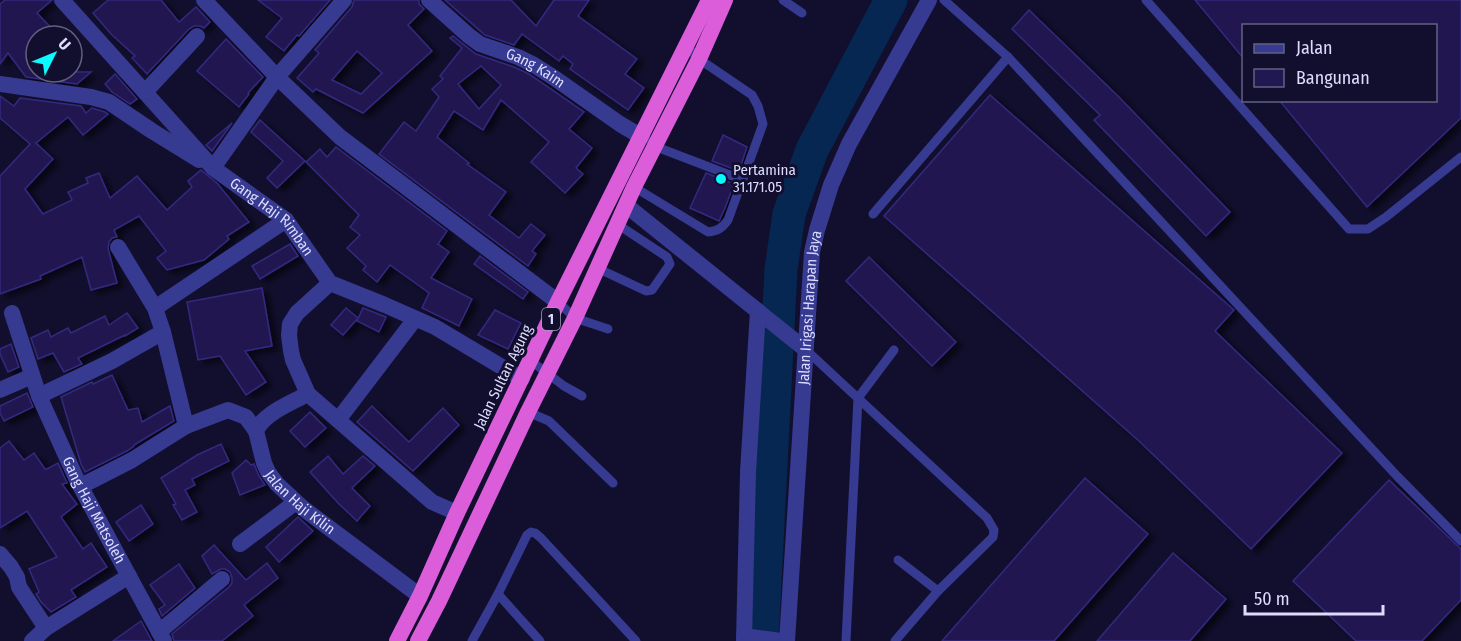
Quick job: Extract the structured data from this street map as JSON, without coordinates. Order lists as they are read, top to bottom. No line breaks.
{"streets":{"highway":["1","Jalan Sultan Agung"],"street":["Gang Kaim","Gang Haji Rimban","Jalan Irigasi Harapan Jaya","Jalan Haji Kilin","Gang Haji Matsoleh"]},"crossings":[["Gang Kaim","Jalan Sultan Agung"],["Jalan Sultan Agung","Jalan Haji Kilin"]],"places":["Pertamina 31.171.05"],"legend":["Jalan","Bangunan"],"scale_bar":"50 m","north":"top right"}
